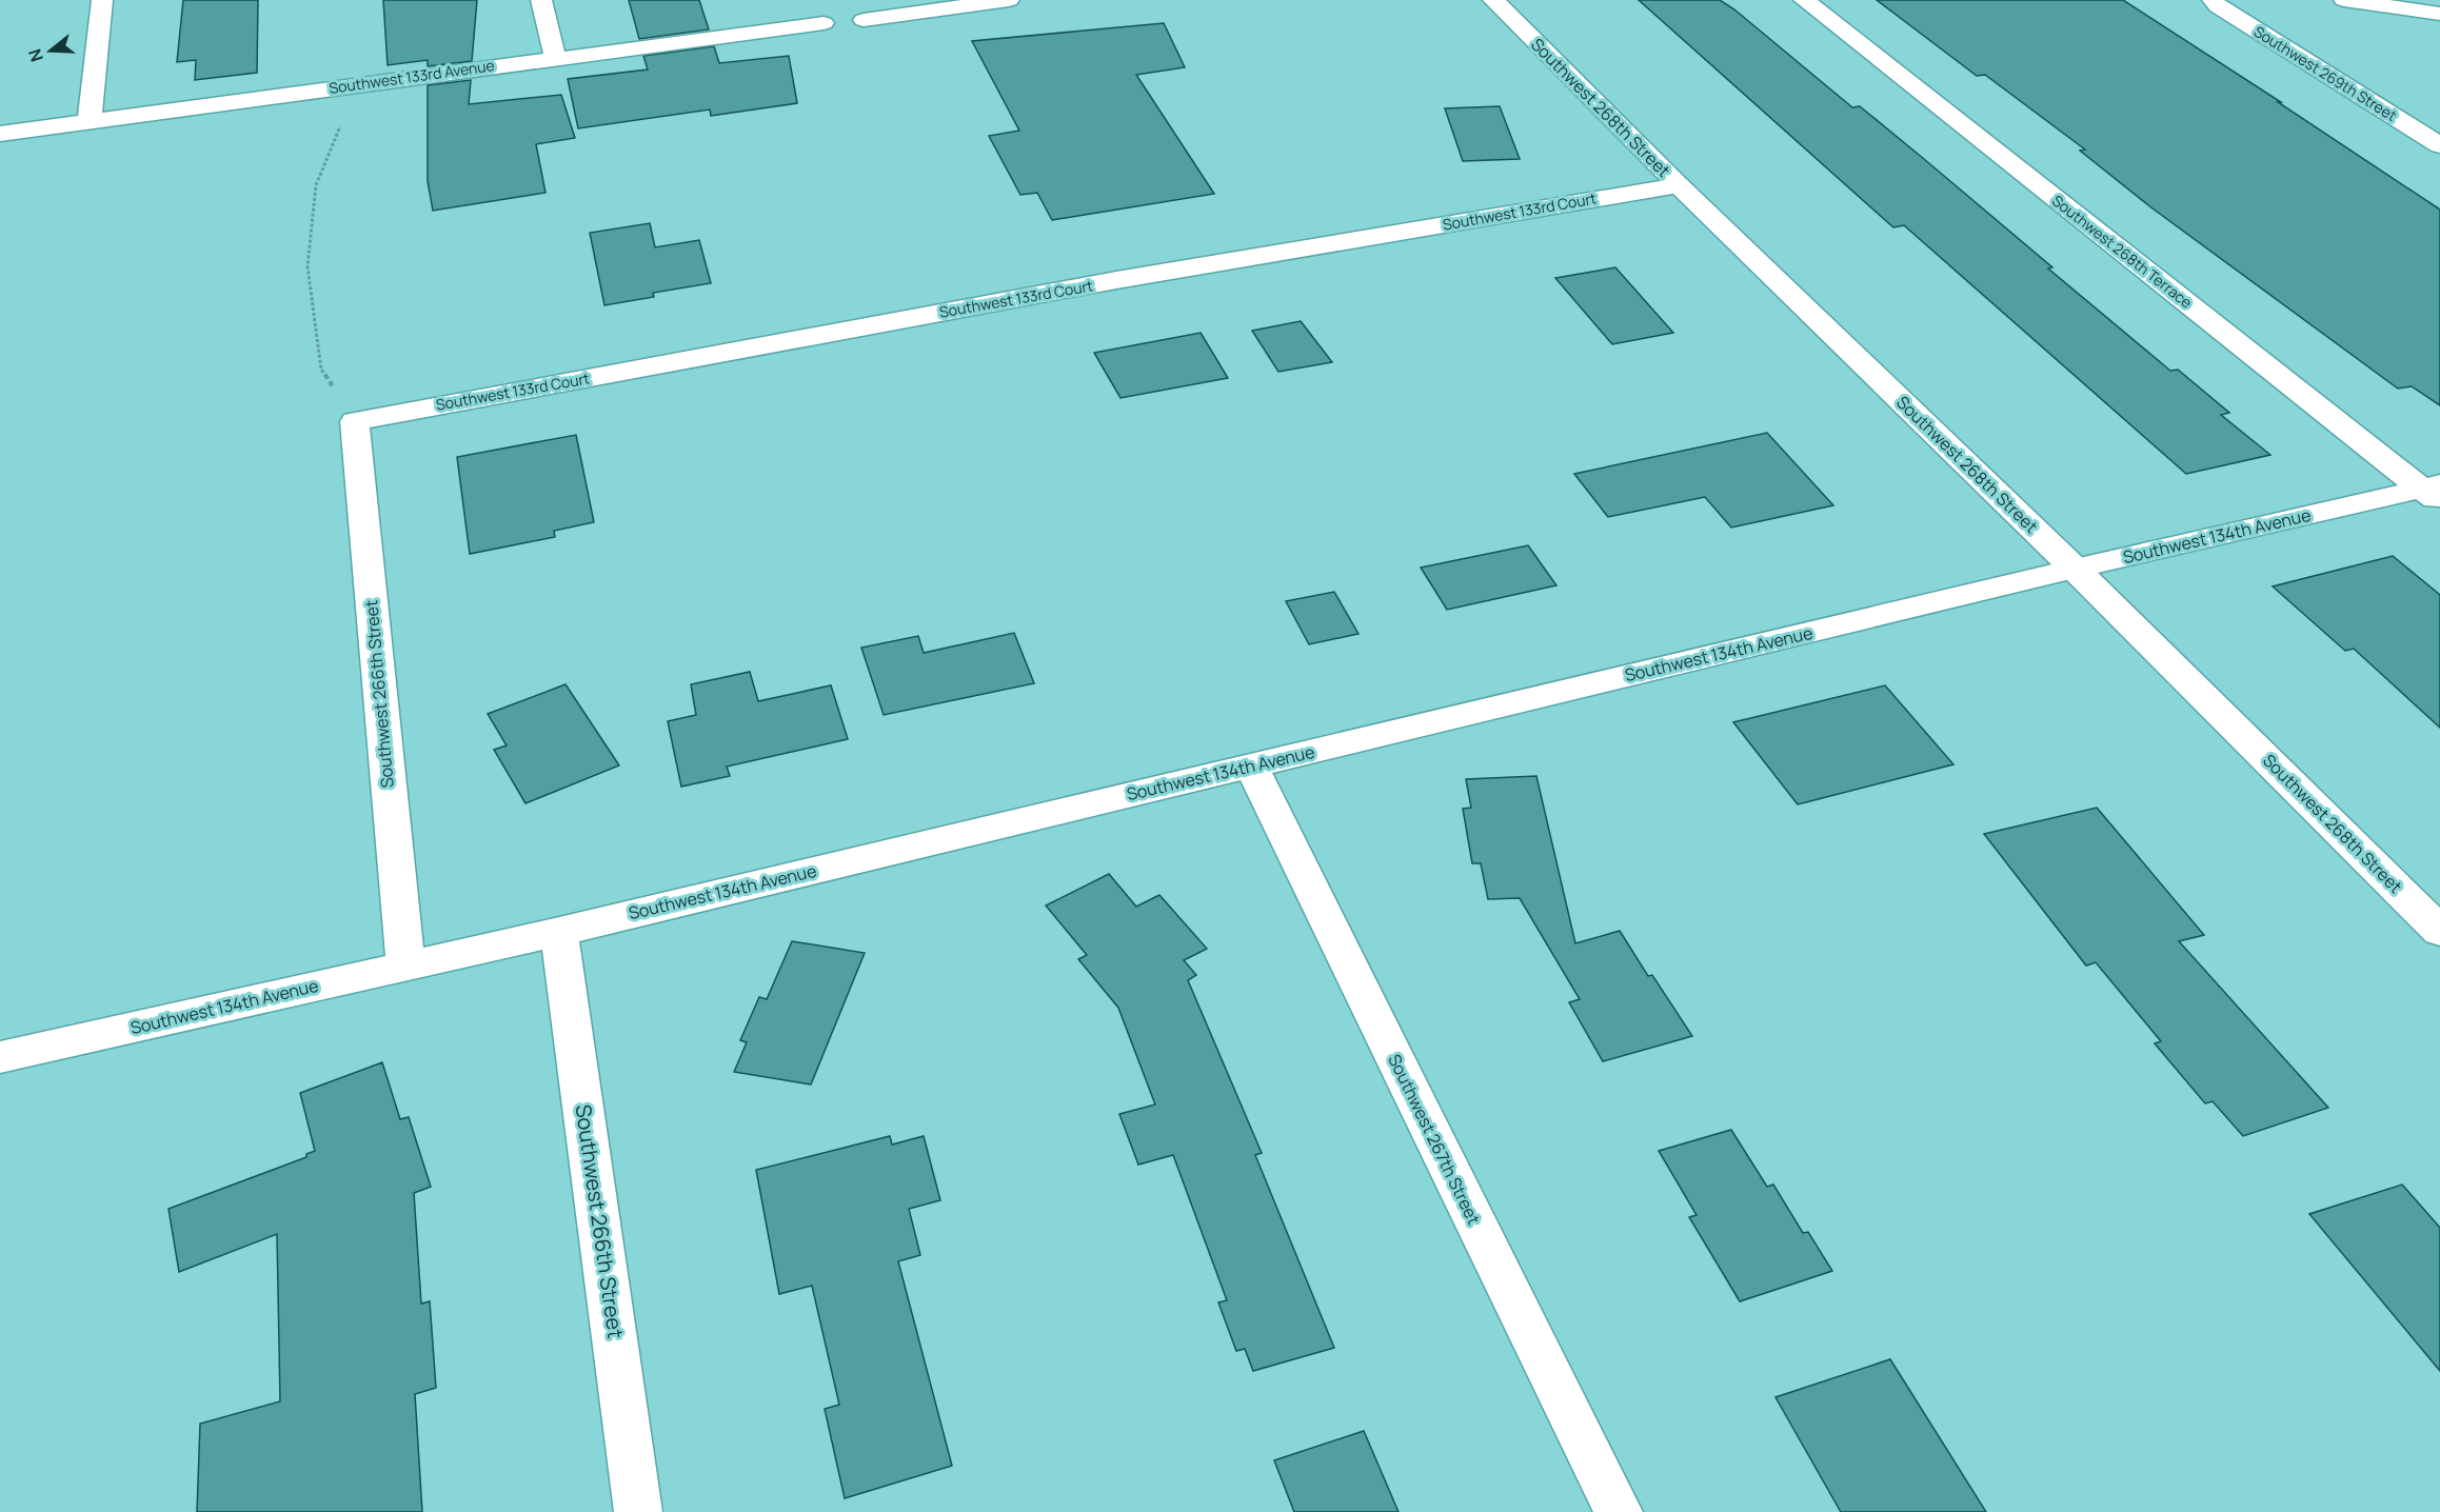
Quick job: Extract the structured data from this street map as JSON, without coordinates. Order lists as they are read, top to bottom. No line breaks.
{"streets":{"street":["Southwest 269th Street","Southwest 133rd Avenue","Southwest 268th Street","Southwest 133rd Court","Southwest 268th Terrace","Southwest 134th Avenue","Southwest 266th Street","Southwest 267th Street"]},"crossings":[["Southwest 268th Street","Southwest 133rd Court"],["Southwest 268th Street","Southwest 134th Avenue"],["Southwest 133rd Court","Southwest 266th Street"],["Southwest 268th Terrace","Southwest 134th Avenue"],["Southwest 134th Avenue","Southwest 266th Street"],["Southwest 134th Avenue","Southwest 267th Street"]],"north":"left"}
